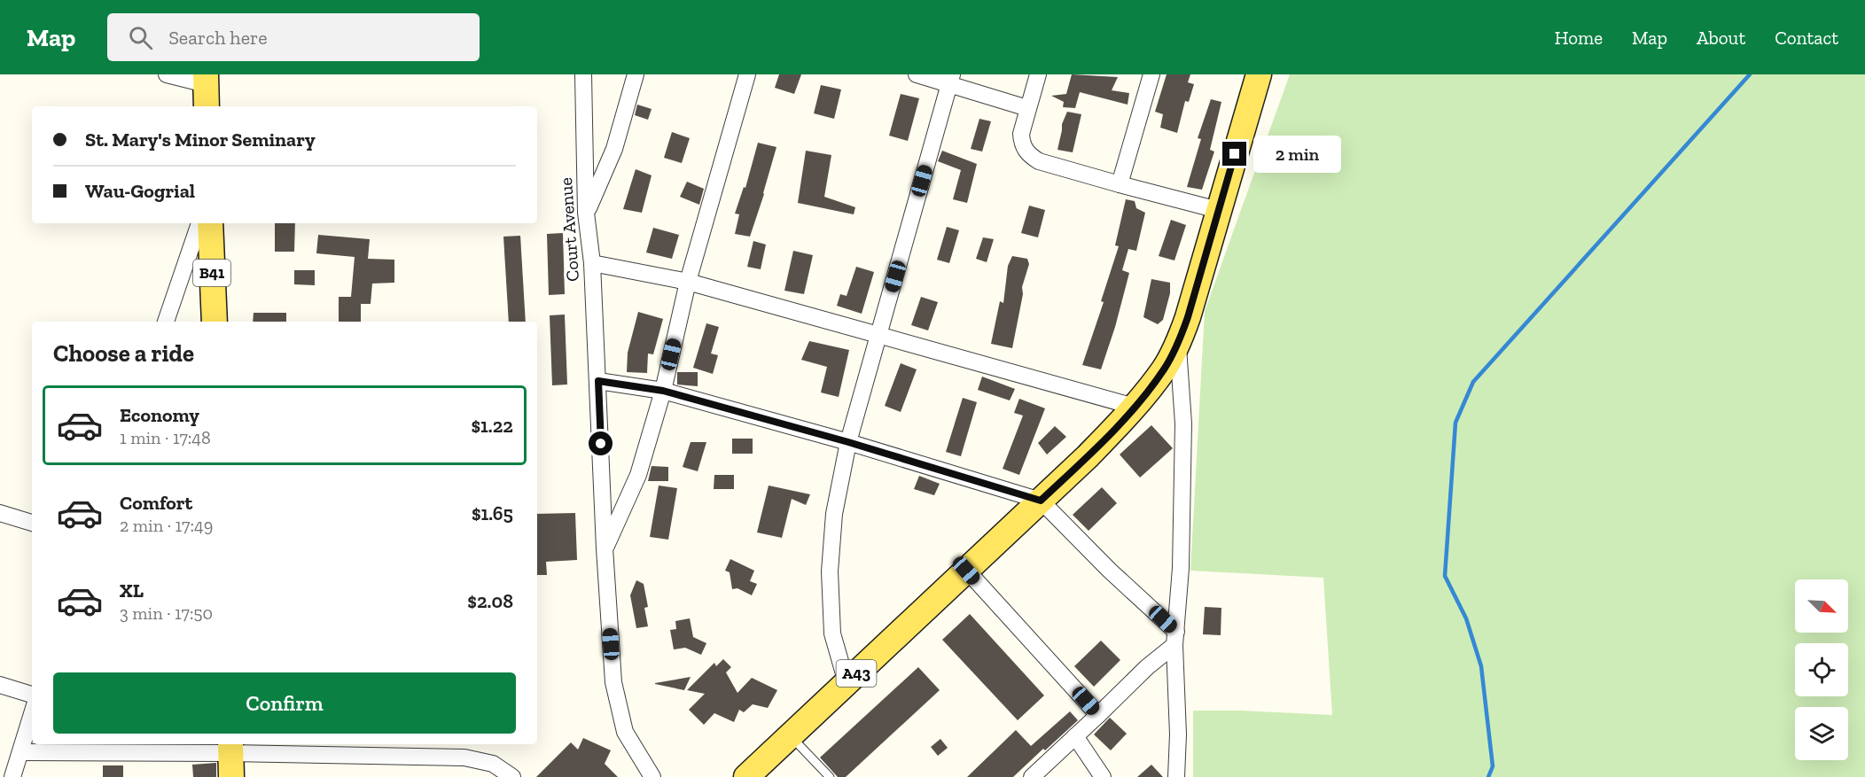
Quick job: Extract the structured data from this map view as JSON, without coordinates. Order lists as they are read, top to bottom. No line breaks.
{"streets":{"main road":["B41","A43"],"street":["Court Avenue"]},"north":"bottom right","page":{"header":"Map","search":"Search here","nav":["Home","Map","About","Contact"],"banner":["St. Mary's Minor Seminary","Wau-Gogrial"],"bubble":"2 min","heading":"Choose a ride","list":[{"name":"Economy","note":"1 min · 17:48","value":"$1.22"},{"name":"Comfort","note":"2 min · 17:49","value":"$1.65"},{"name":"XL","note":"3 min · 17:50","value":"$2.08"}],"buttons":"Confirm"}}
